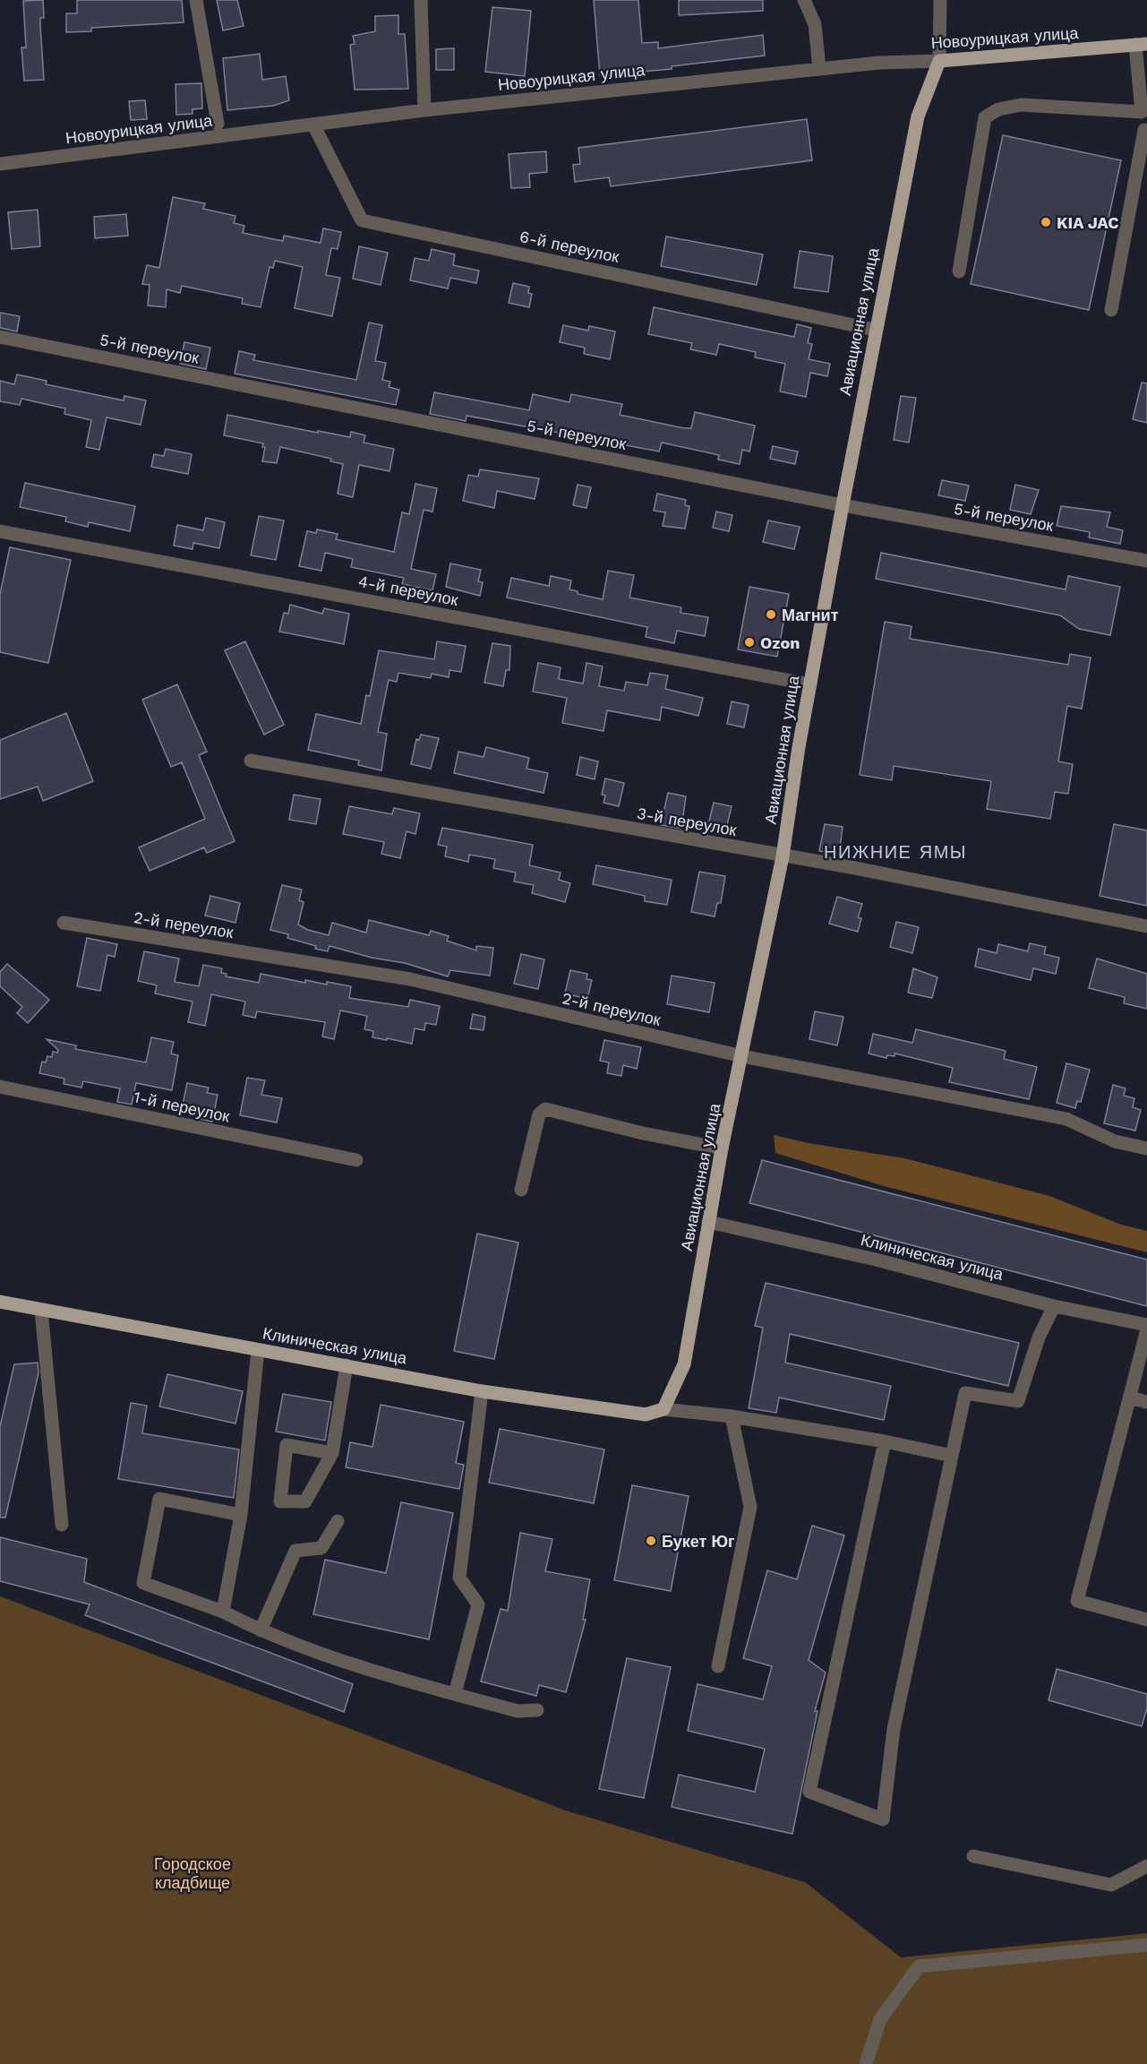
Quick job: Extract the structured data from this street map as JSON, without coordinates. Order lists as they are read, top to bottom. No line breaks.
{"streets":{"main road":["Новоурицкая улица","Авиационная улица","Клиническая улица"],"street":["6-й переулок","5-й переулок","4-й переулок","3-й переулок","2-й переулок","1-й переулок"]},"crossings":[["Новоурицкая улица","6-й переулок"],["Новоурицкая улица","Авиационная улица"],["6-й переулок","Авиационная улица"],["Авиационная улица","5-й переулок"],["Авиационная улица","4-й переулок"],["Авиационная улица","3-й переулок"],["Авиационная улица","2-й переулок"],["Авиационная улица","Клиническая улица"]],"districts":["НИЖНИЕ ЯМЫ"],"parks":["Городское кладбище"],"places":["KIA JAC","Магнит","Ozon","Букет Юг"]}
